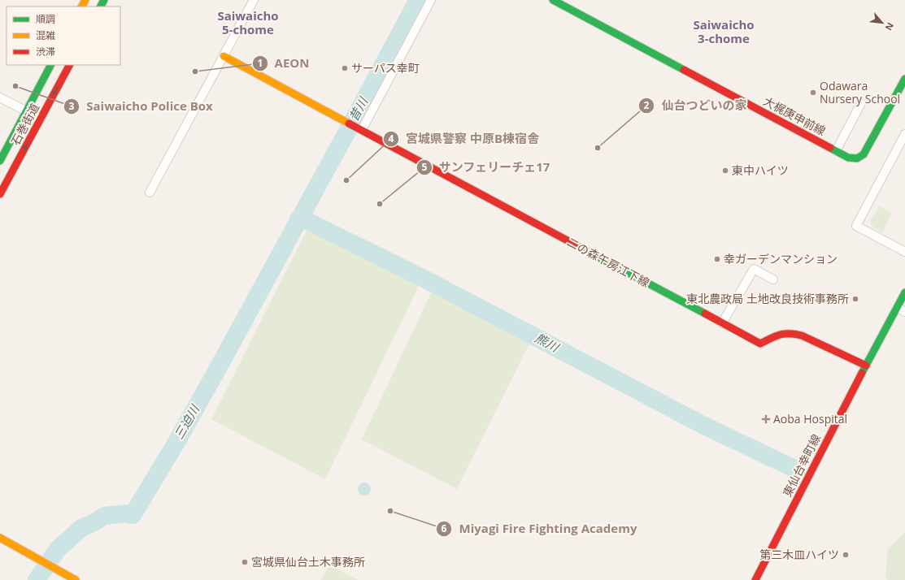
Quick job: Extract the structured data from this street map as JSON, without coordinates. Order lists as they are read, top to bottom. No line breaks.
{"streets":{"street":["大梶庚申前線","石巻街道","二の森午房江下線","東仙台幸町線"]},"crossings":[["二の森午房江下線","東仙台幸町線"]],"districts":["Saiwaicho 5-chome","Saiwaicho 3-chome"],"water":["昔川","熊川","三迫川"],"places":{"other":["サーパス幸町","AEON","Saiwaicho Police Box","Odawara Nursery School","仙台つどいの家","東中ハイツ","宮城県警察 中原B棟宿舎","サンフェリーチェ17","幸ガーデンマンション","東北農政局 土地改良技術事務所","Miyagi Fire Fighting Academy","第三木皿ハイツ","宮城県仙台土木事務所"],"health":["Aoba Hospital"]},"legend":["順調","混雑","渋滞"],"north":"bottom right"}
